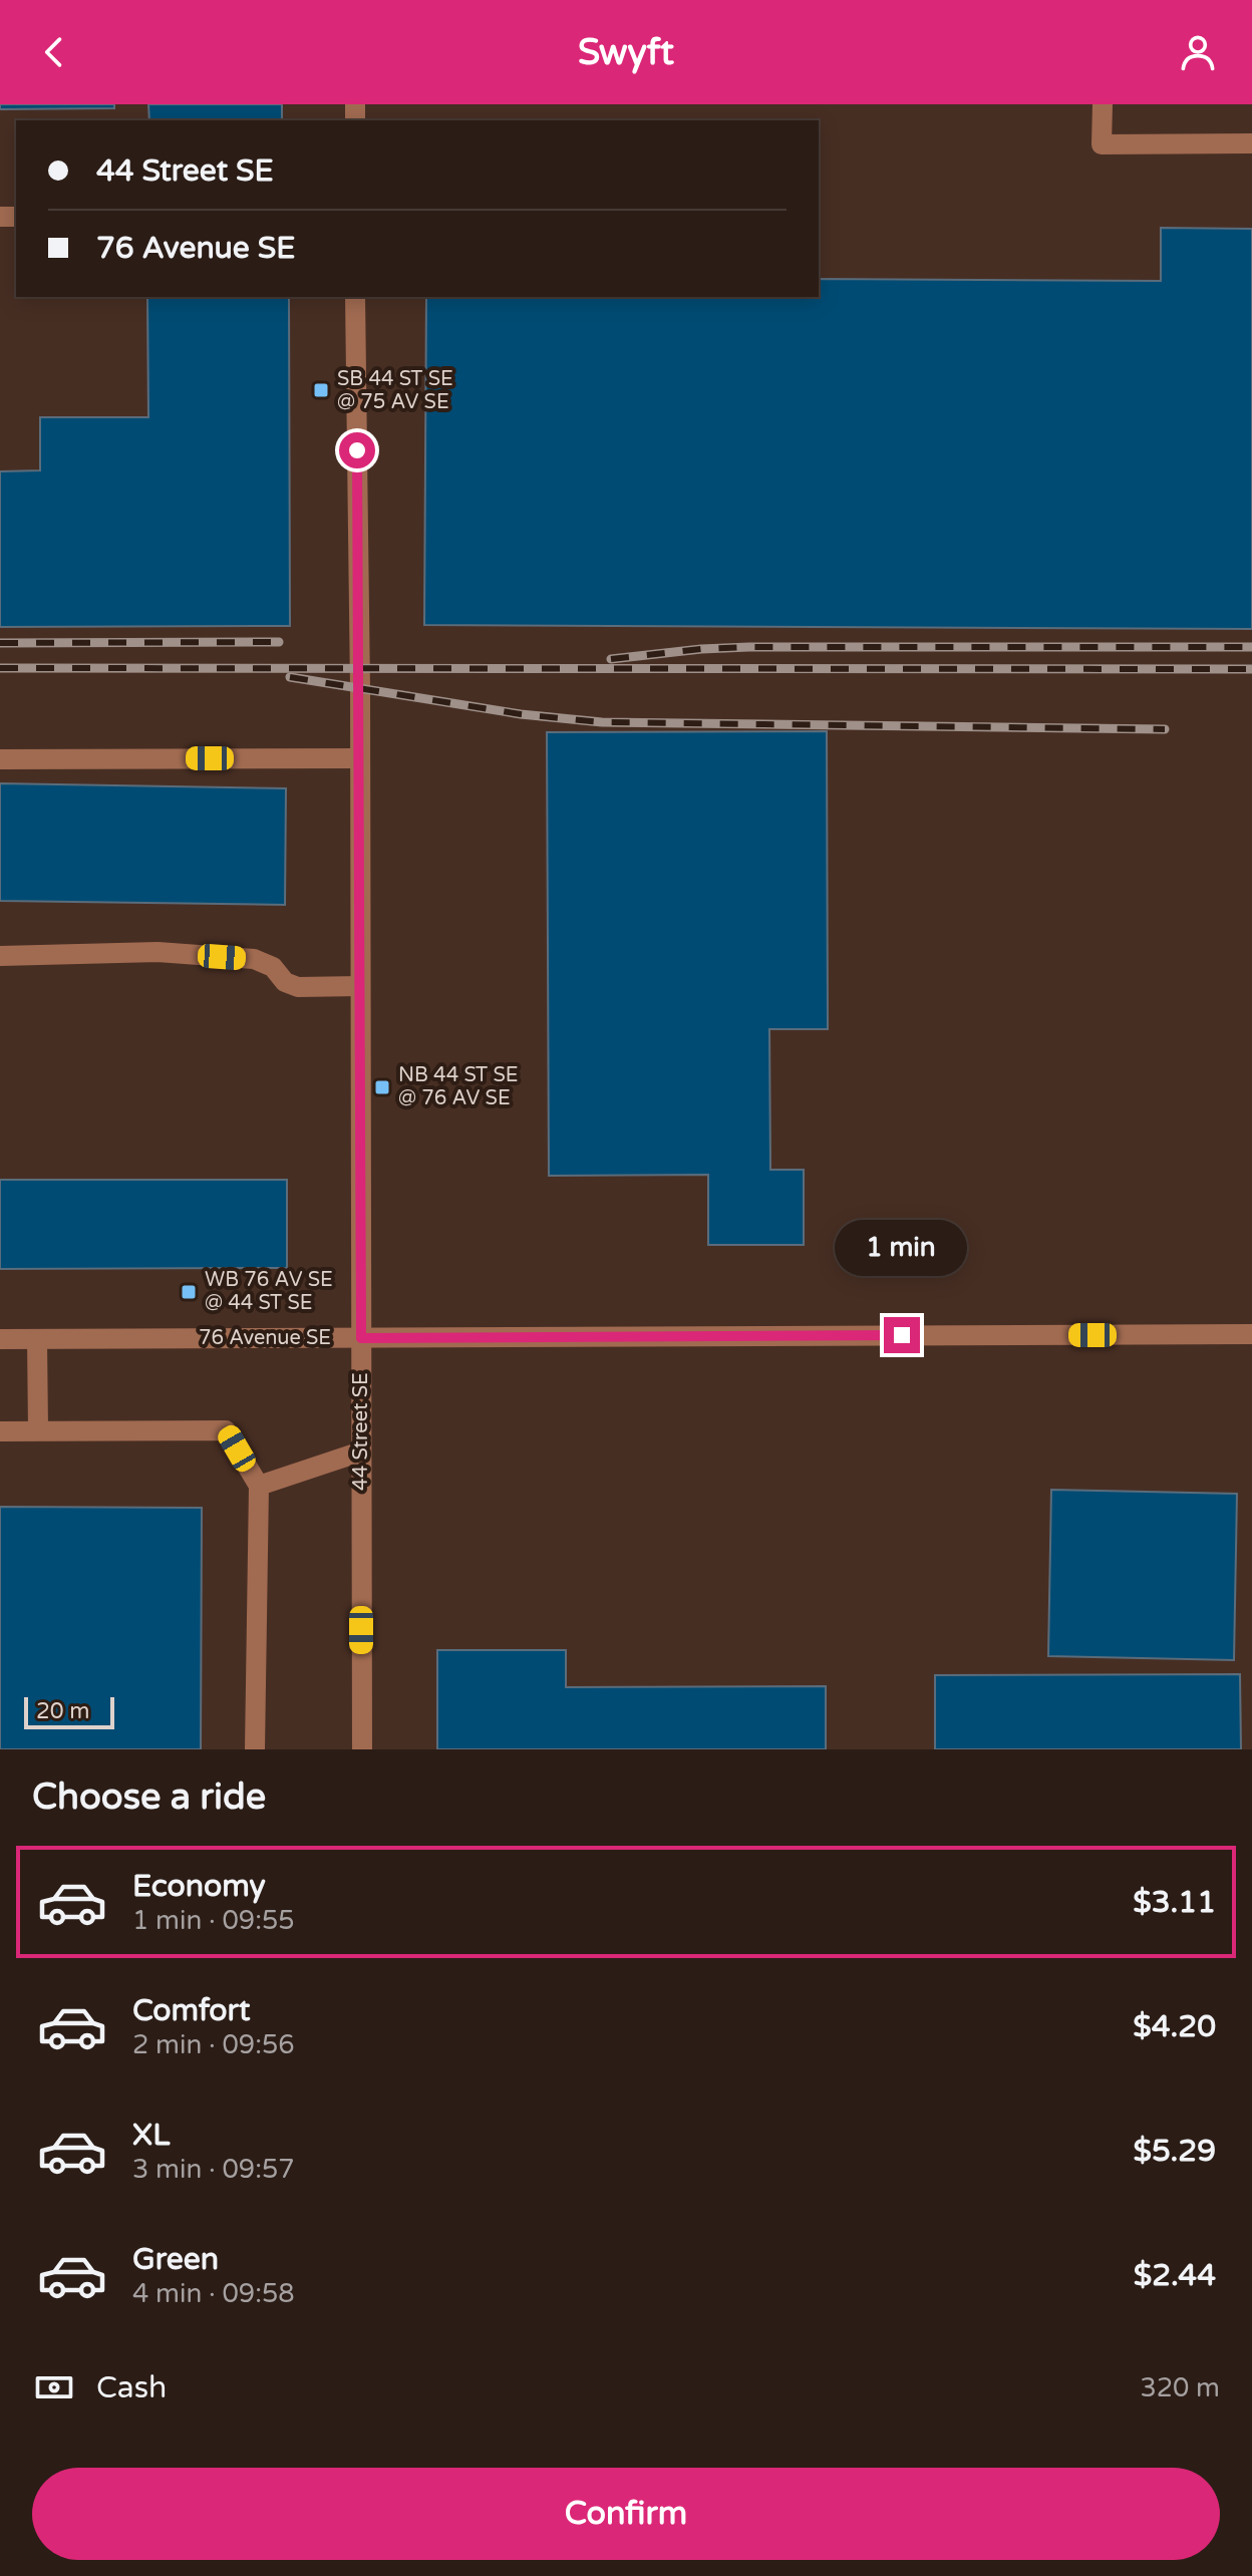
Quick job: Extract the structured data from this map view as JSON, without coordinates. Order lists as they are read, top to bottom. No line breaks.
{"streets":{"street":["76 Avenue SE","44 Street SE"]},"crossings":[["76 Avenue SE","44 Street SE"]],"places":{"transit":["SB 44 ST SE @ 75 AV SE","NB 44 ST SE @ 76 AV SE","WB 76 AV SE @ 44 ST SE"]},"scale_bar":"20 m","page":{"header":"Swyft","banner":["44 Street SE","76 Avenue SE"],"bubble":"1 min","scale":"20 m","heading":"Choose a ride","list":[{"name":"Economy","note":"1 min · 09:55","value":"$3.11"},{"name":"Comfort","note":"2 min · 09:56","value":"$4.20"},{"name":"XL","note":"3 min · 09:57","value":"$5.29"},{"name":"Green","note":"4 min · 09:58","value":"$2.44"}],"pay":["Cash","320 m"],"buttons":"Confirm"}}
